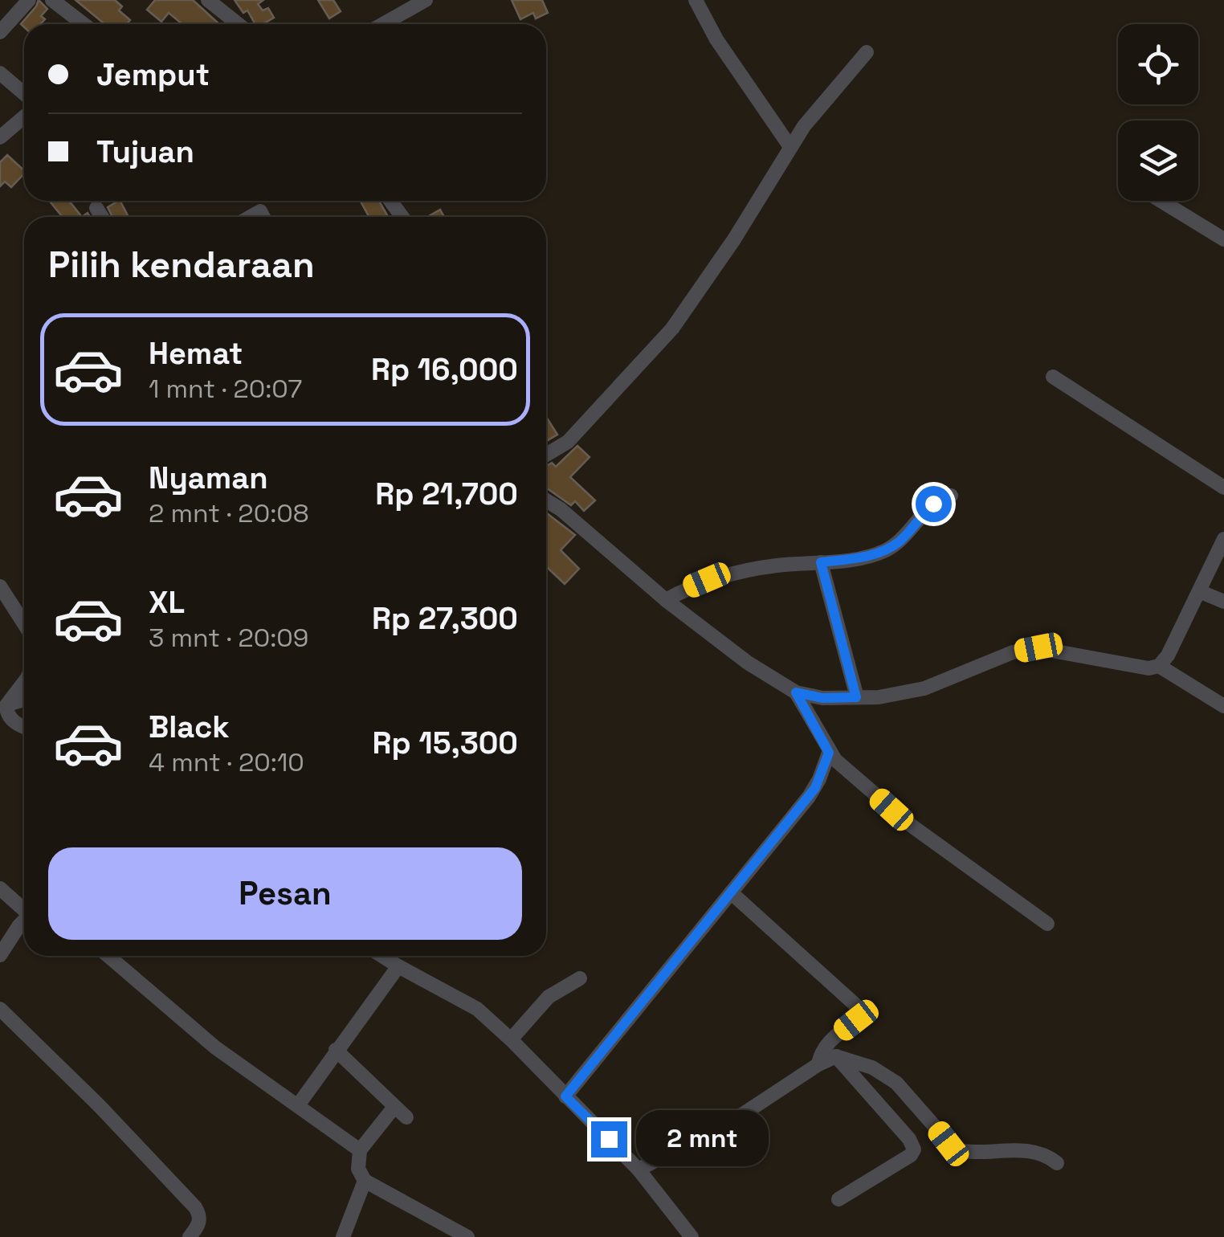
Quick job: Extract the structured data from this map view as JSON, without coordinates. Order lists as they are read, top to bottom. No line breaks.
{"page":{"banner":["Jemput","Tujuan"],"heading":"Pilih kendaraan","list":[{"name":"Hemat","note":"1 mnt · 20:07","value":"Rp 16,000"},{"name":"Nyaman","note":"2 mnt · 20:08","value":"Rp 21,700"},{"name":"XL","note":"3 mnt · 20:09","value":"Rp 27,300"},{"name":"Black","note":"4 mnt · 20:10","value":"Rp 15,300"}],"buttons":"Pesan","bubble":"2 mnt"}}
